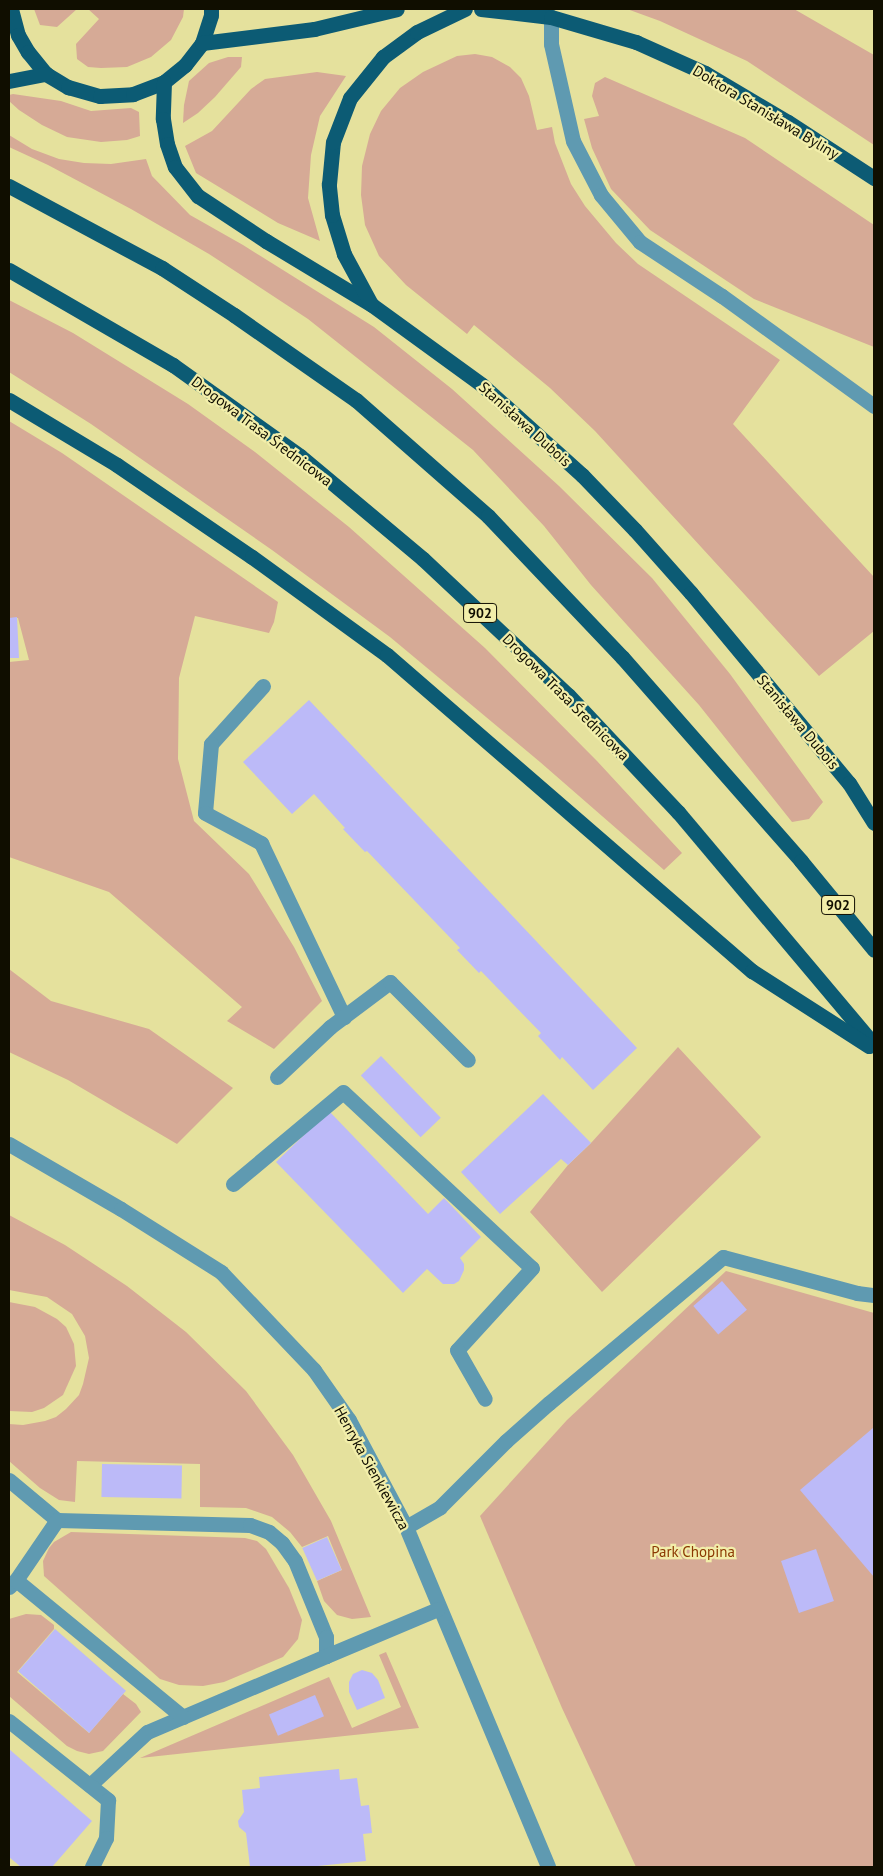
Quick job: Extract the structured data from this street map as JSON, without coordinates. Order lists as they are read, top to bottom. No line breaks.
{"streets":{"main road":["Doktora Stanisława Byliny","Stanisława Dubois","Drogowa Trasa Średnicowa","902"],"street":["Henryka Sienkiewicza"]},"parks":["Park Chopina"]}
